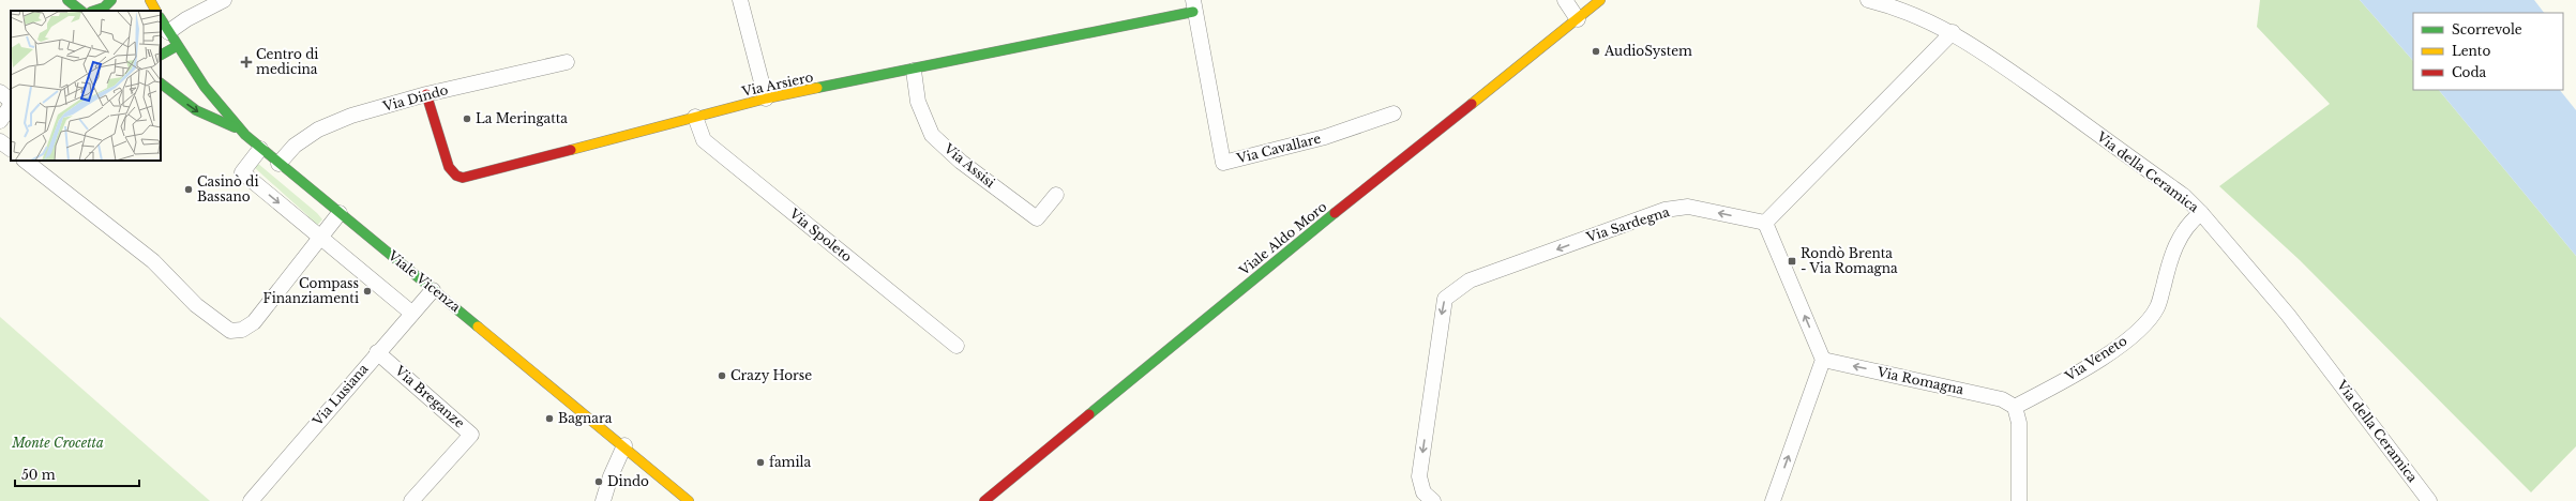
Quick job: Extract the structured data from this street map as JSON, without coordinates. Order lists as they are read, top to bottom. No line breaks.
{"streets":{"main road":["Via Arsiero","Viale Aldo Moro","Viale Vicenza"],"street":["Via Dindo","Via Cavallare","Via Assisi","Via della Ceramica","Via Sardegna","Via Spoleto","Via Veneto","Via Romagna","Via Lusiana","Via Breganze"]},"crossings":[["Via Arsiero","Via Dindo"],["Via Arsiero","Via Cavallare"],["Via Arsiero","Via Assisi"],["Via Arsiero","Via Spoleto"],["Via Dindo","Viale Vicenza"],["Via della Ceramica","Via Veneto"],["Viale Vicenza","Via Lusiana"],["Via Veneto","Via Romagna"],["Via Lusiana","Via Breganze"]],"one_way":["Via Romagna"],"parks":["Monte Crocetta"],"places":{"other":["AudioSystem","La Meringatta","Casinò di Bassano","Compass Finanziamenti","Crazy Horse","Bagnara","famila","Dindo"],"health":["Centro di medicina"],"transit":["Rondò Brenta - Via Romagna"]},"legend":["Scorrevole","Lento","Coda"],"scale_bar":"50 m"}
